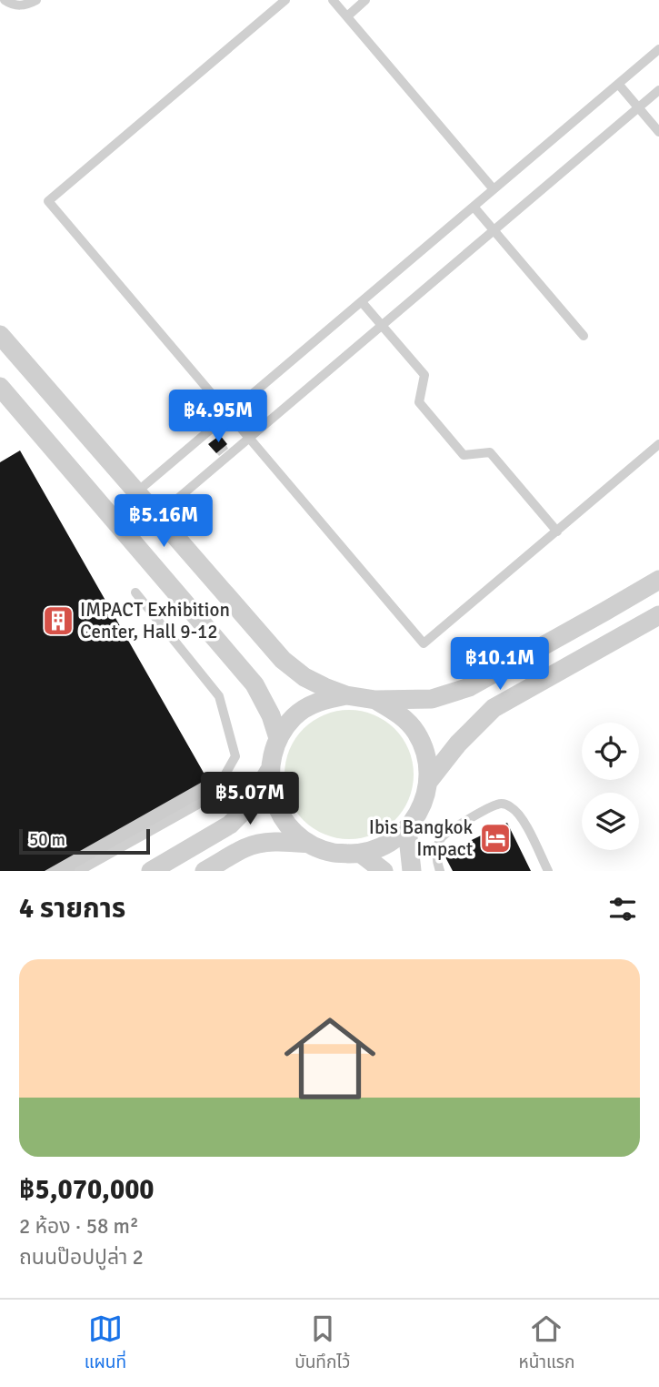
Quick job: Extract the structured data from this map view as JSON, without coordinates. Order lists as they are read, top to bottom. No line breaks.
{"places":{"building":["IMPACT Exhibition Center, Hall 9-12"],"hotel":["Ibis Bangkok Impact"]},"scale_bar":"50 m","page":{"price":["฿4.95M","฿5.16M","฿10.1M","฿5.07M"],"scale":"50 m","heading":"4 รายการ","list":[{"name":"฿5,070,000","note":"2 ห้อง · 58 m² · ถนนป๊อปปูล่า 2"}],"tabs":["แผนที่","บันทึกไว้","หน้าแรก"]}}
